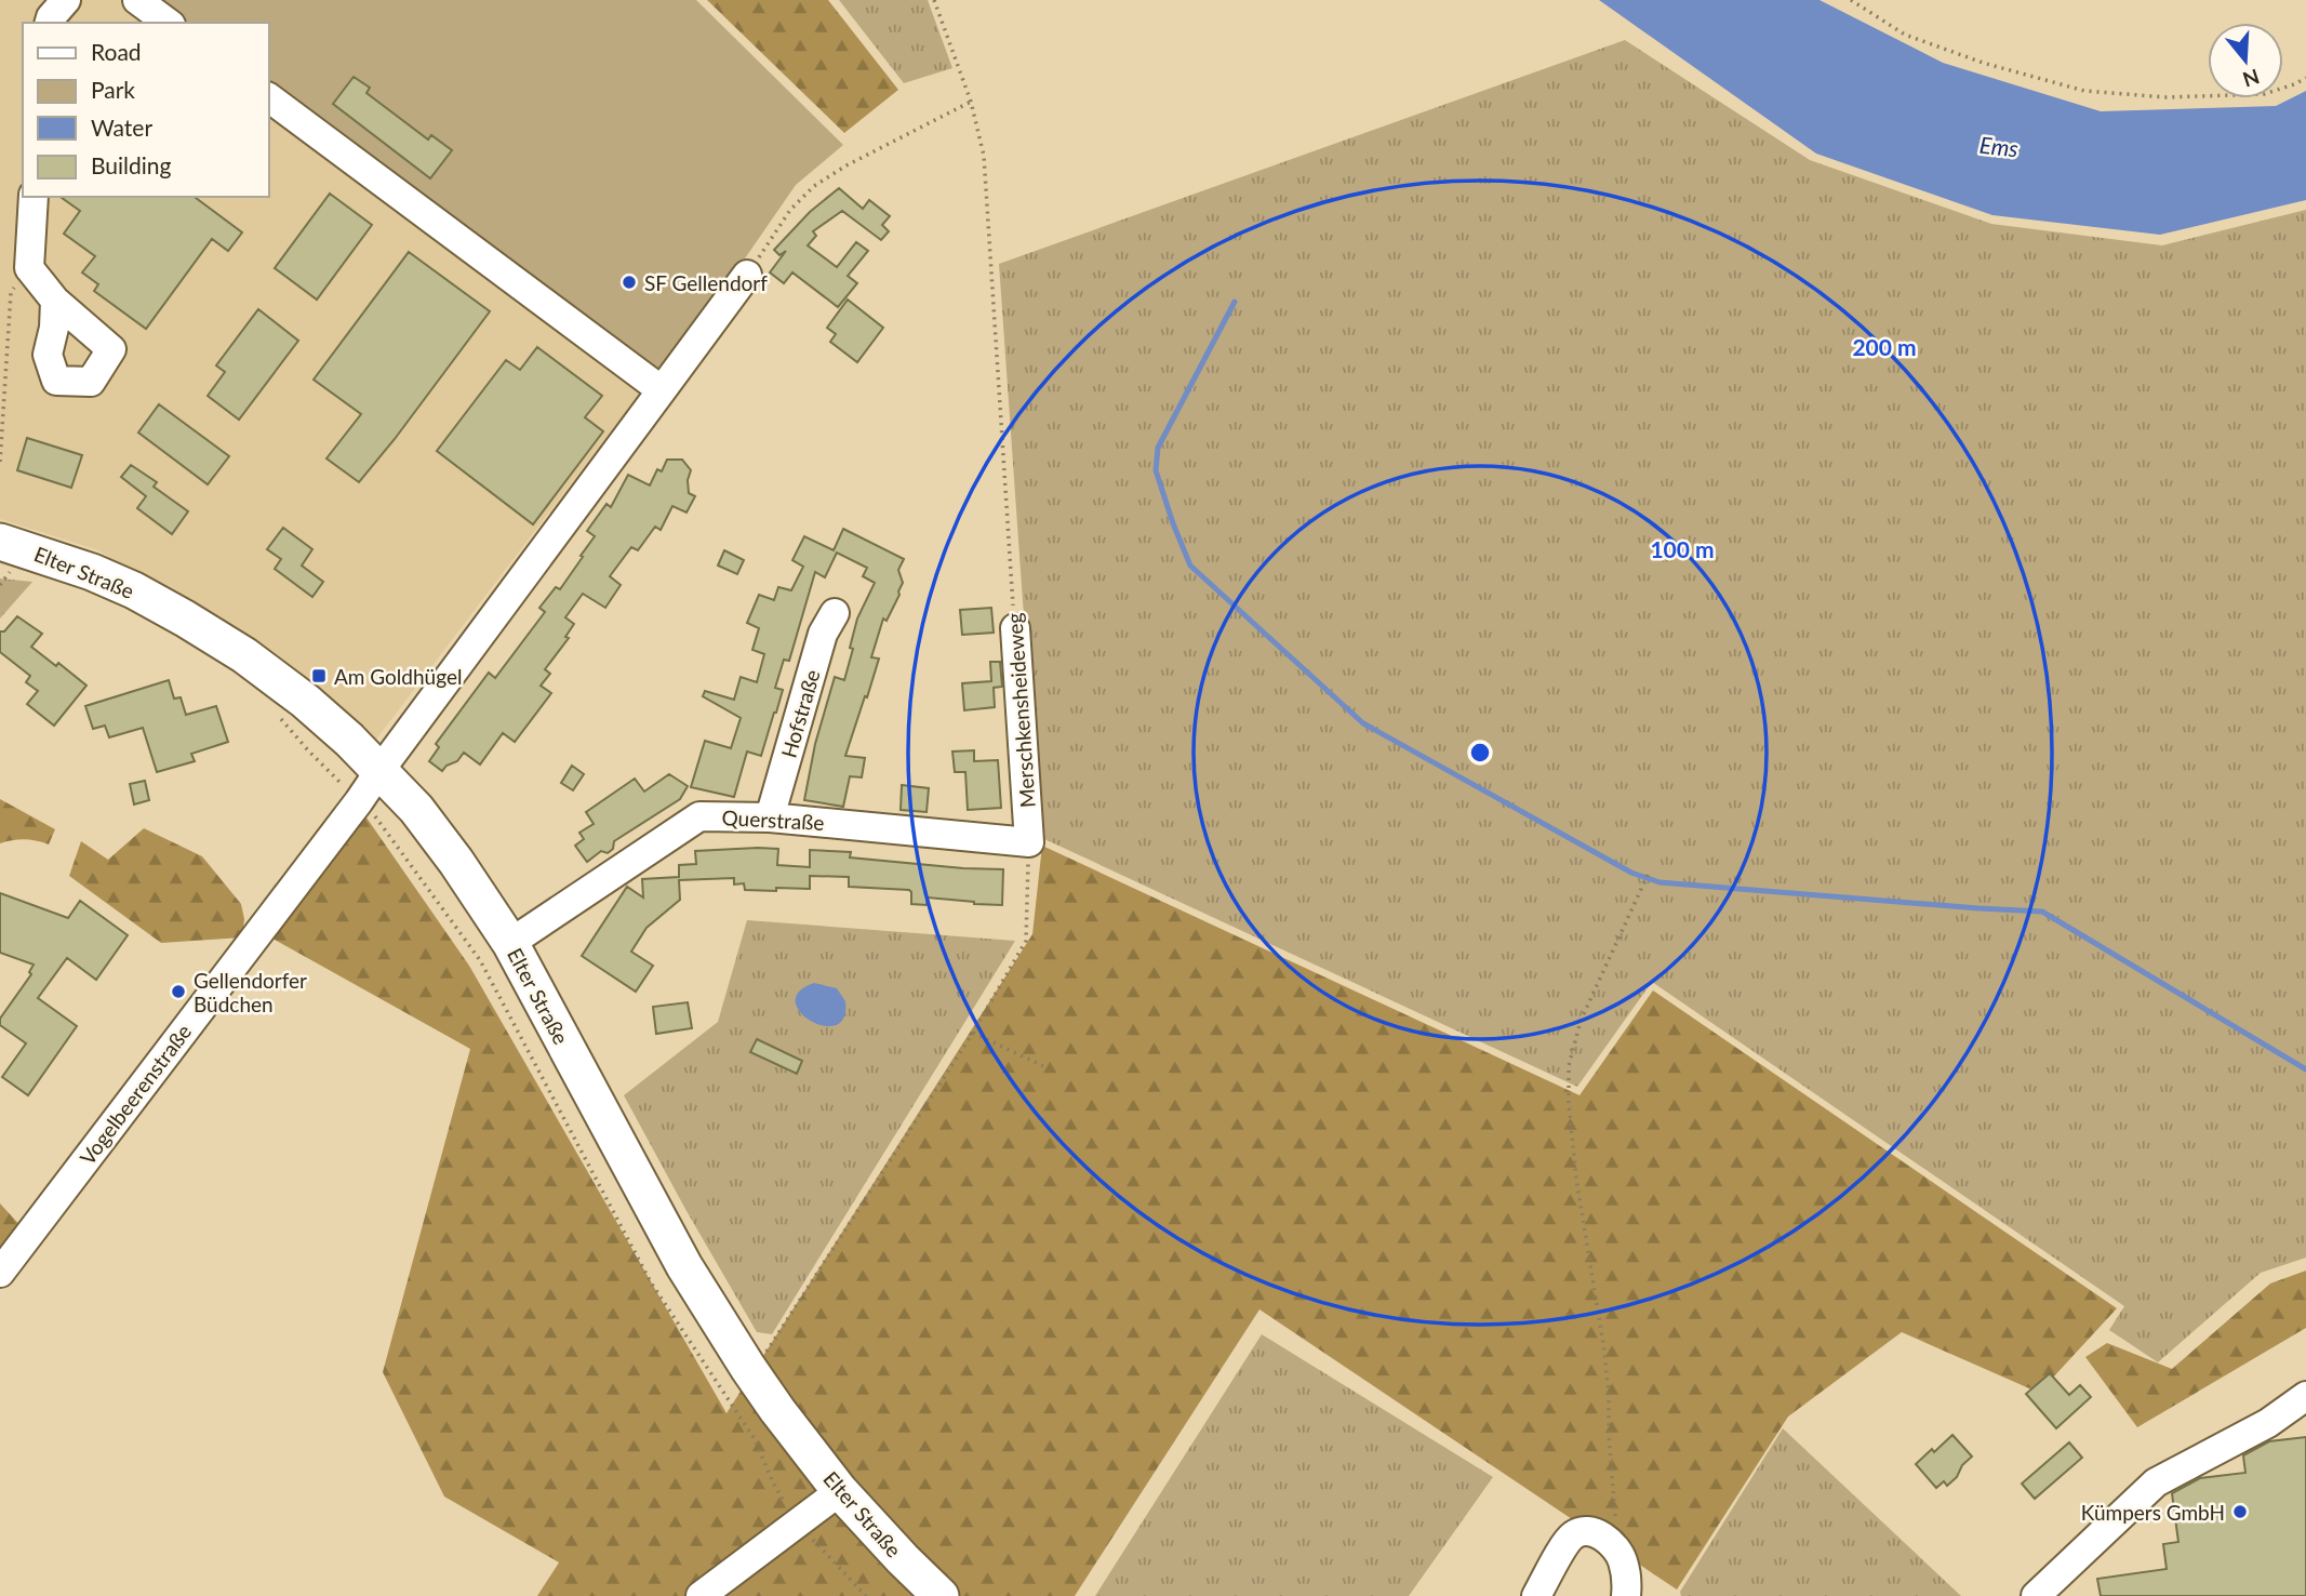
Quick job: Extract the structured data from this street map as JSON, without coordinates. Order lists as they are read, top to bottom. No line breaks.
{"streets":{"main road":["Elter Straße"],"street":["Merschkensheideweg","Hofstraße","Querstraße","Vogelbeerenstraße"]},"crossings":[["Elter Straße","Querstraße"],["Elter Straße","Vogelbeerenstraße"],["Merschkensheideweg","Querstraße"],["Hofstraße","Querstraße"]],"water":["Ems"],"places":{"other":["SF Gellendorf","Gellendorfer Büdchen","Kümpers GmbH"],"transit":["Am Goldhügel"]},"legend":["Road","Park","Water","Building"],"north":"bottom","rings":["200 m","100 m"]}
